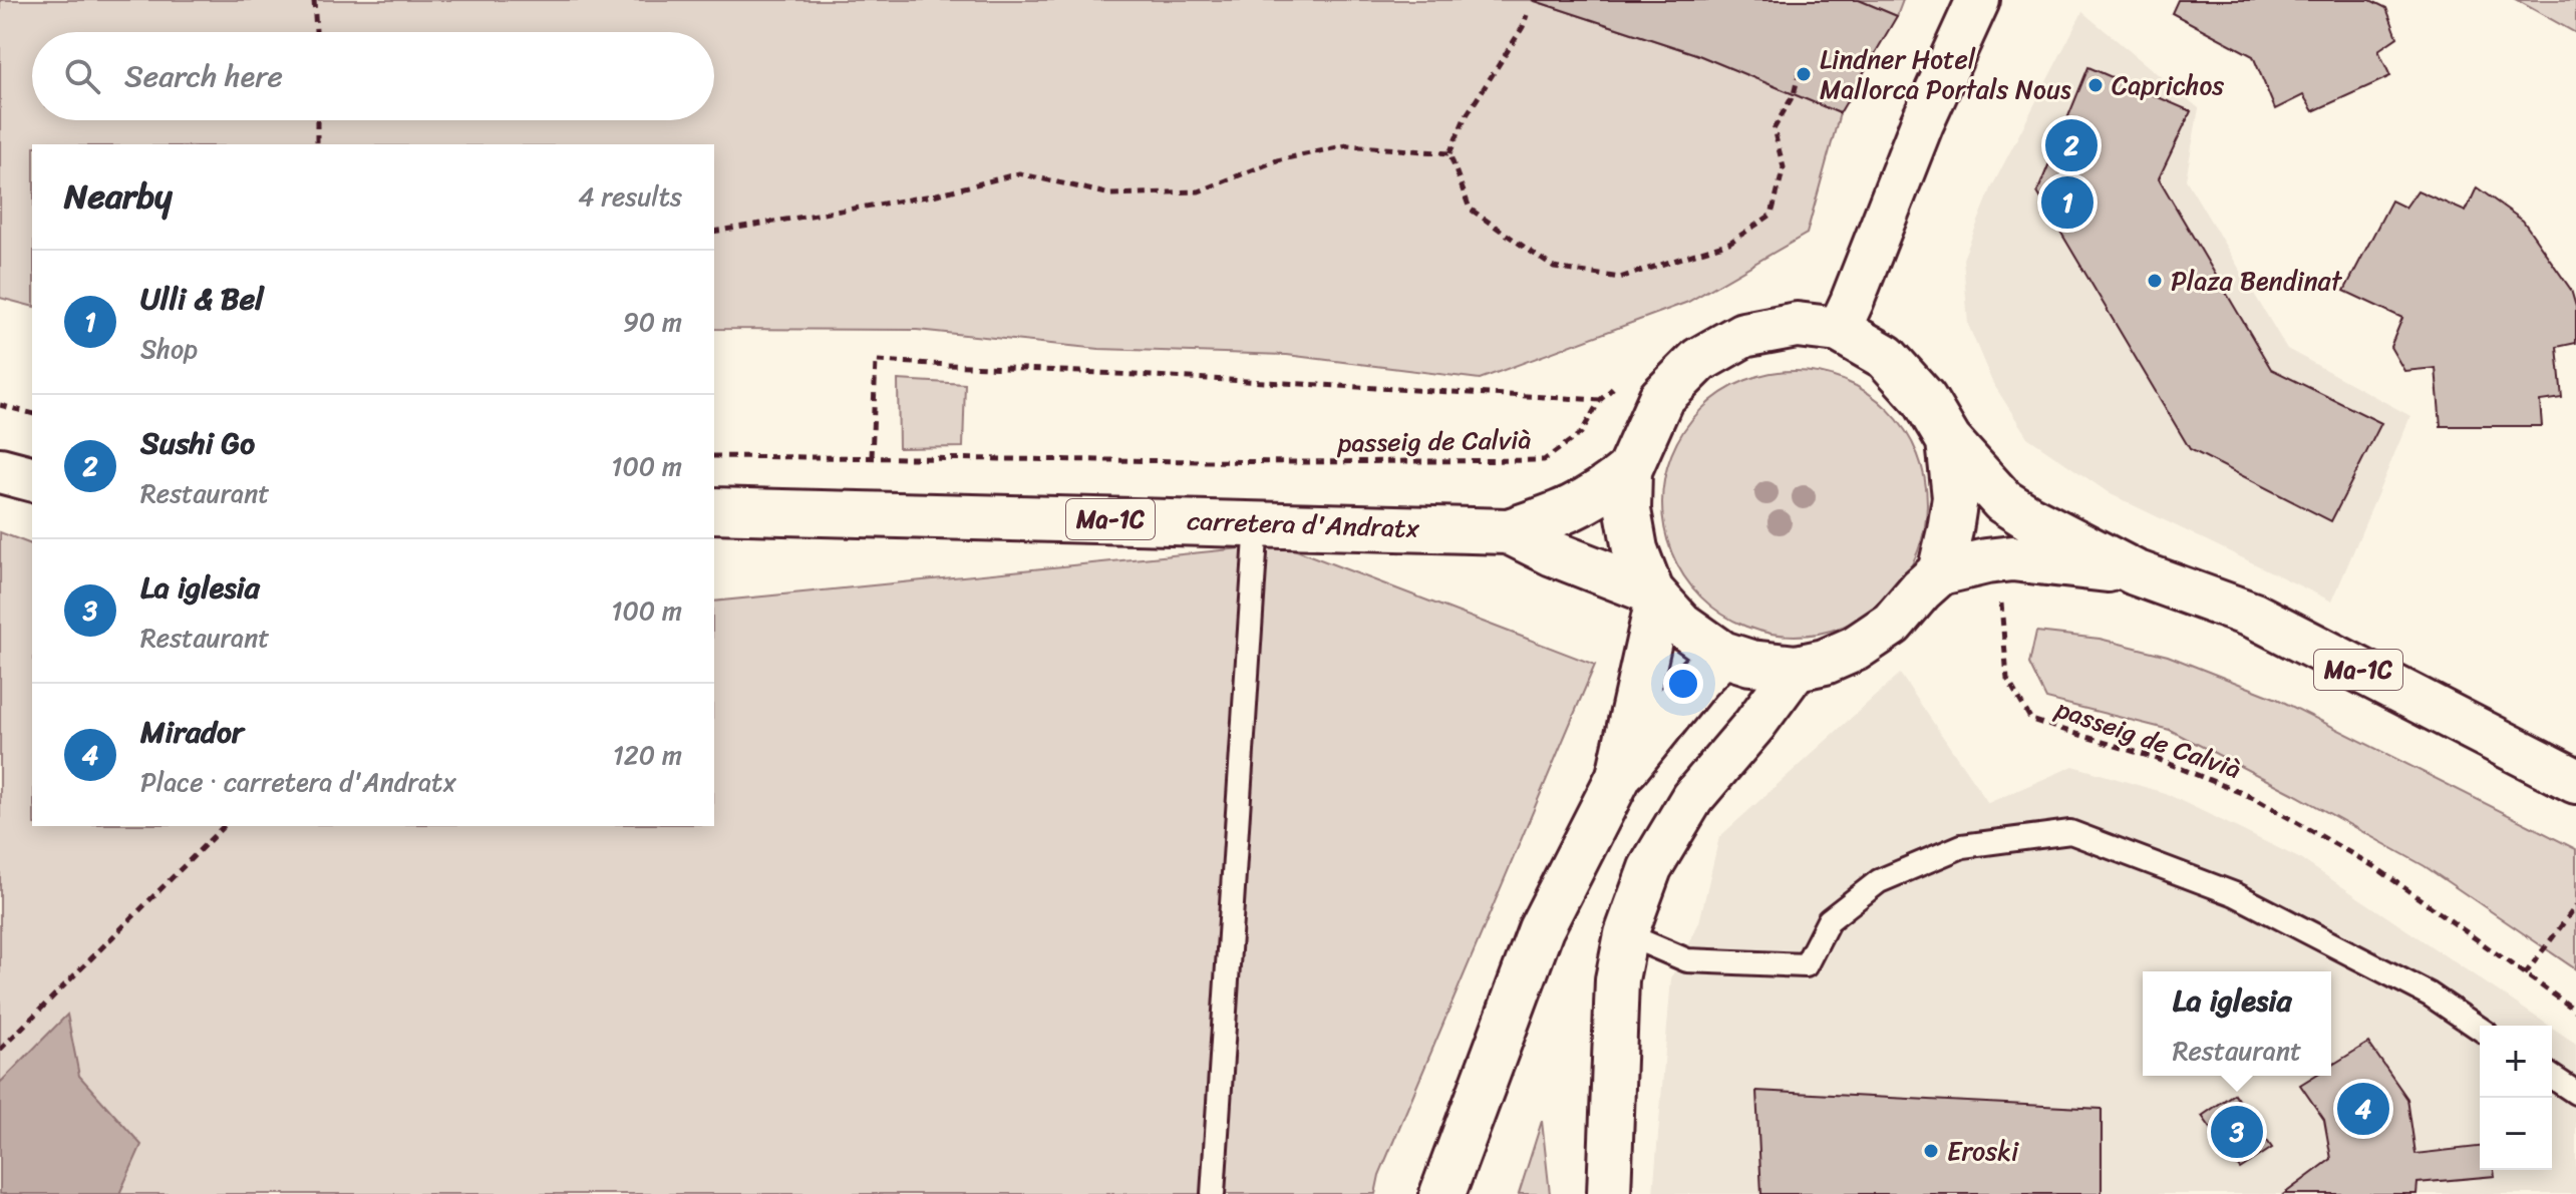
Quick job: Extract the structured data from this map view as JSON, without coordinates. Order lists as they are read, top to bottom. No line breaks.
{"streets":{"main road":["Ma-1C","carretera d'Andratx"],"path":["passeig de Calvià"]},"crossings":[["passeig de Calvià","Ma-1C"],["Ma-1C","carretera d'Andratx"]],"places":["Lindner Hotel Mallorca Portals Nous","Caprichos","Plaza Bendinat","Eroski"],"page":{"search":"Search here","pins":["2","1","4","3"],"heading":["Nearby","4 results"],"list":[{"mark":"1","name":"Ulli & Bel","note":"Shop","value":"90 m"},{"mark":"2","name":"Sushi Go","note":"Restaurant","value":"100 m"},{"mark":"3","name":"La iglesia","note":"Restaurant","value":"100 m"},{"mark":"4","name":"Mirador","note":"Place · carretera d'Andratx","value":"120 m"}],"popup":["La iglesia","Restaurant"],"map_buttons":["+","−"]}}
